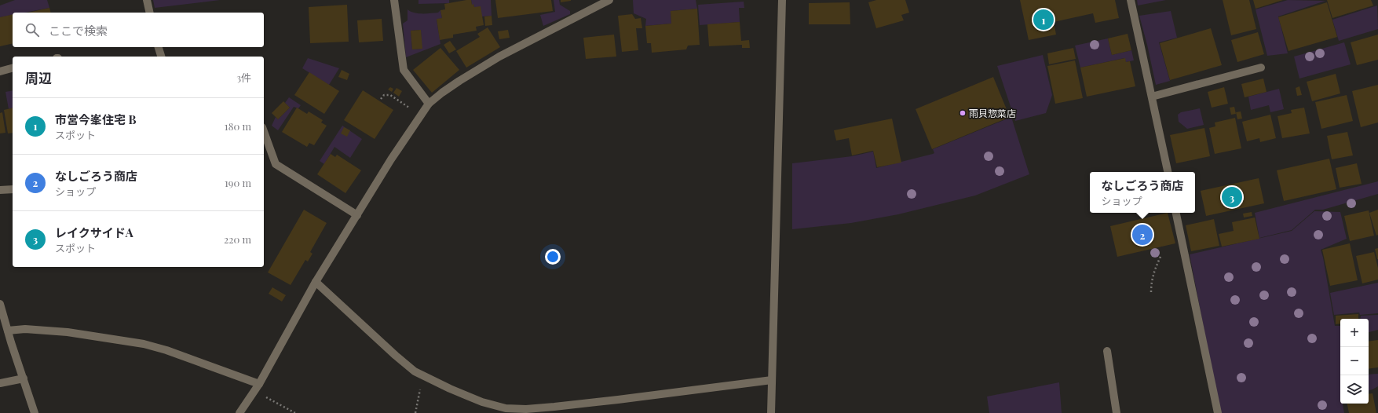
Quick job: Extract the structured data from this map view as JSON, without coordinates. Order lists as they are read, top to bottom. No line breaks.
{"places":["雨貝惣菜店"],"page":{"pins":["1","3","2"],"search":"ここで検索","heading":["周辺","3件"],"list":[{"mark":"1","name":"市営今峯住宅 B","note":"スポット","value":"180 m"},{"mark":"2","name":"なしごろう商店","note":"ショップ","value":"190 m"},{"mark":"3","name":"レイクサイドA","note":"スポット","value":"220 m"}],"popup":["なしごろう商店","ショップ"],"map_buttons":["+","−"]}}
